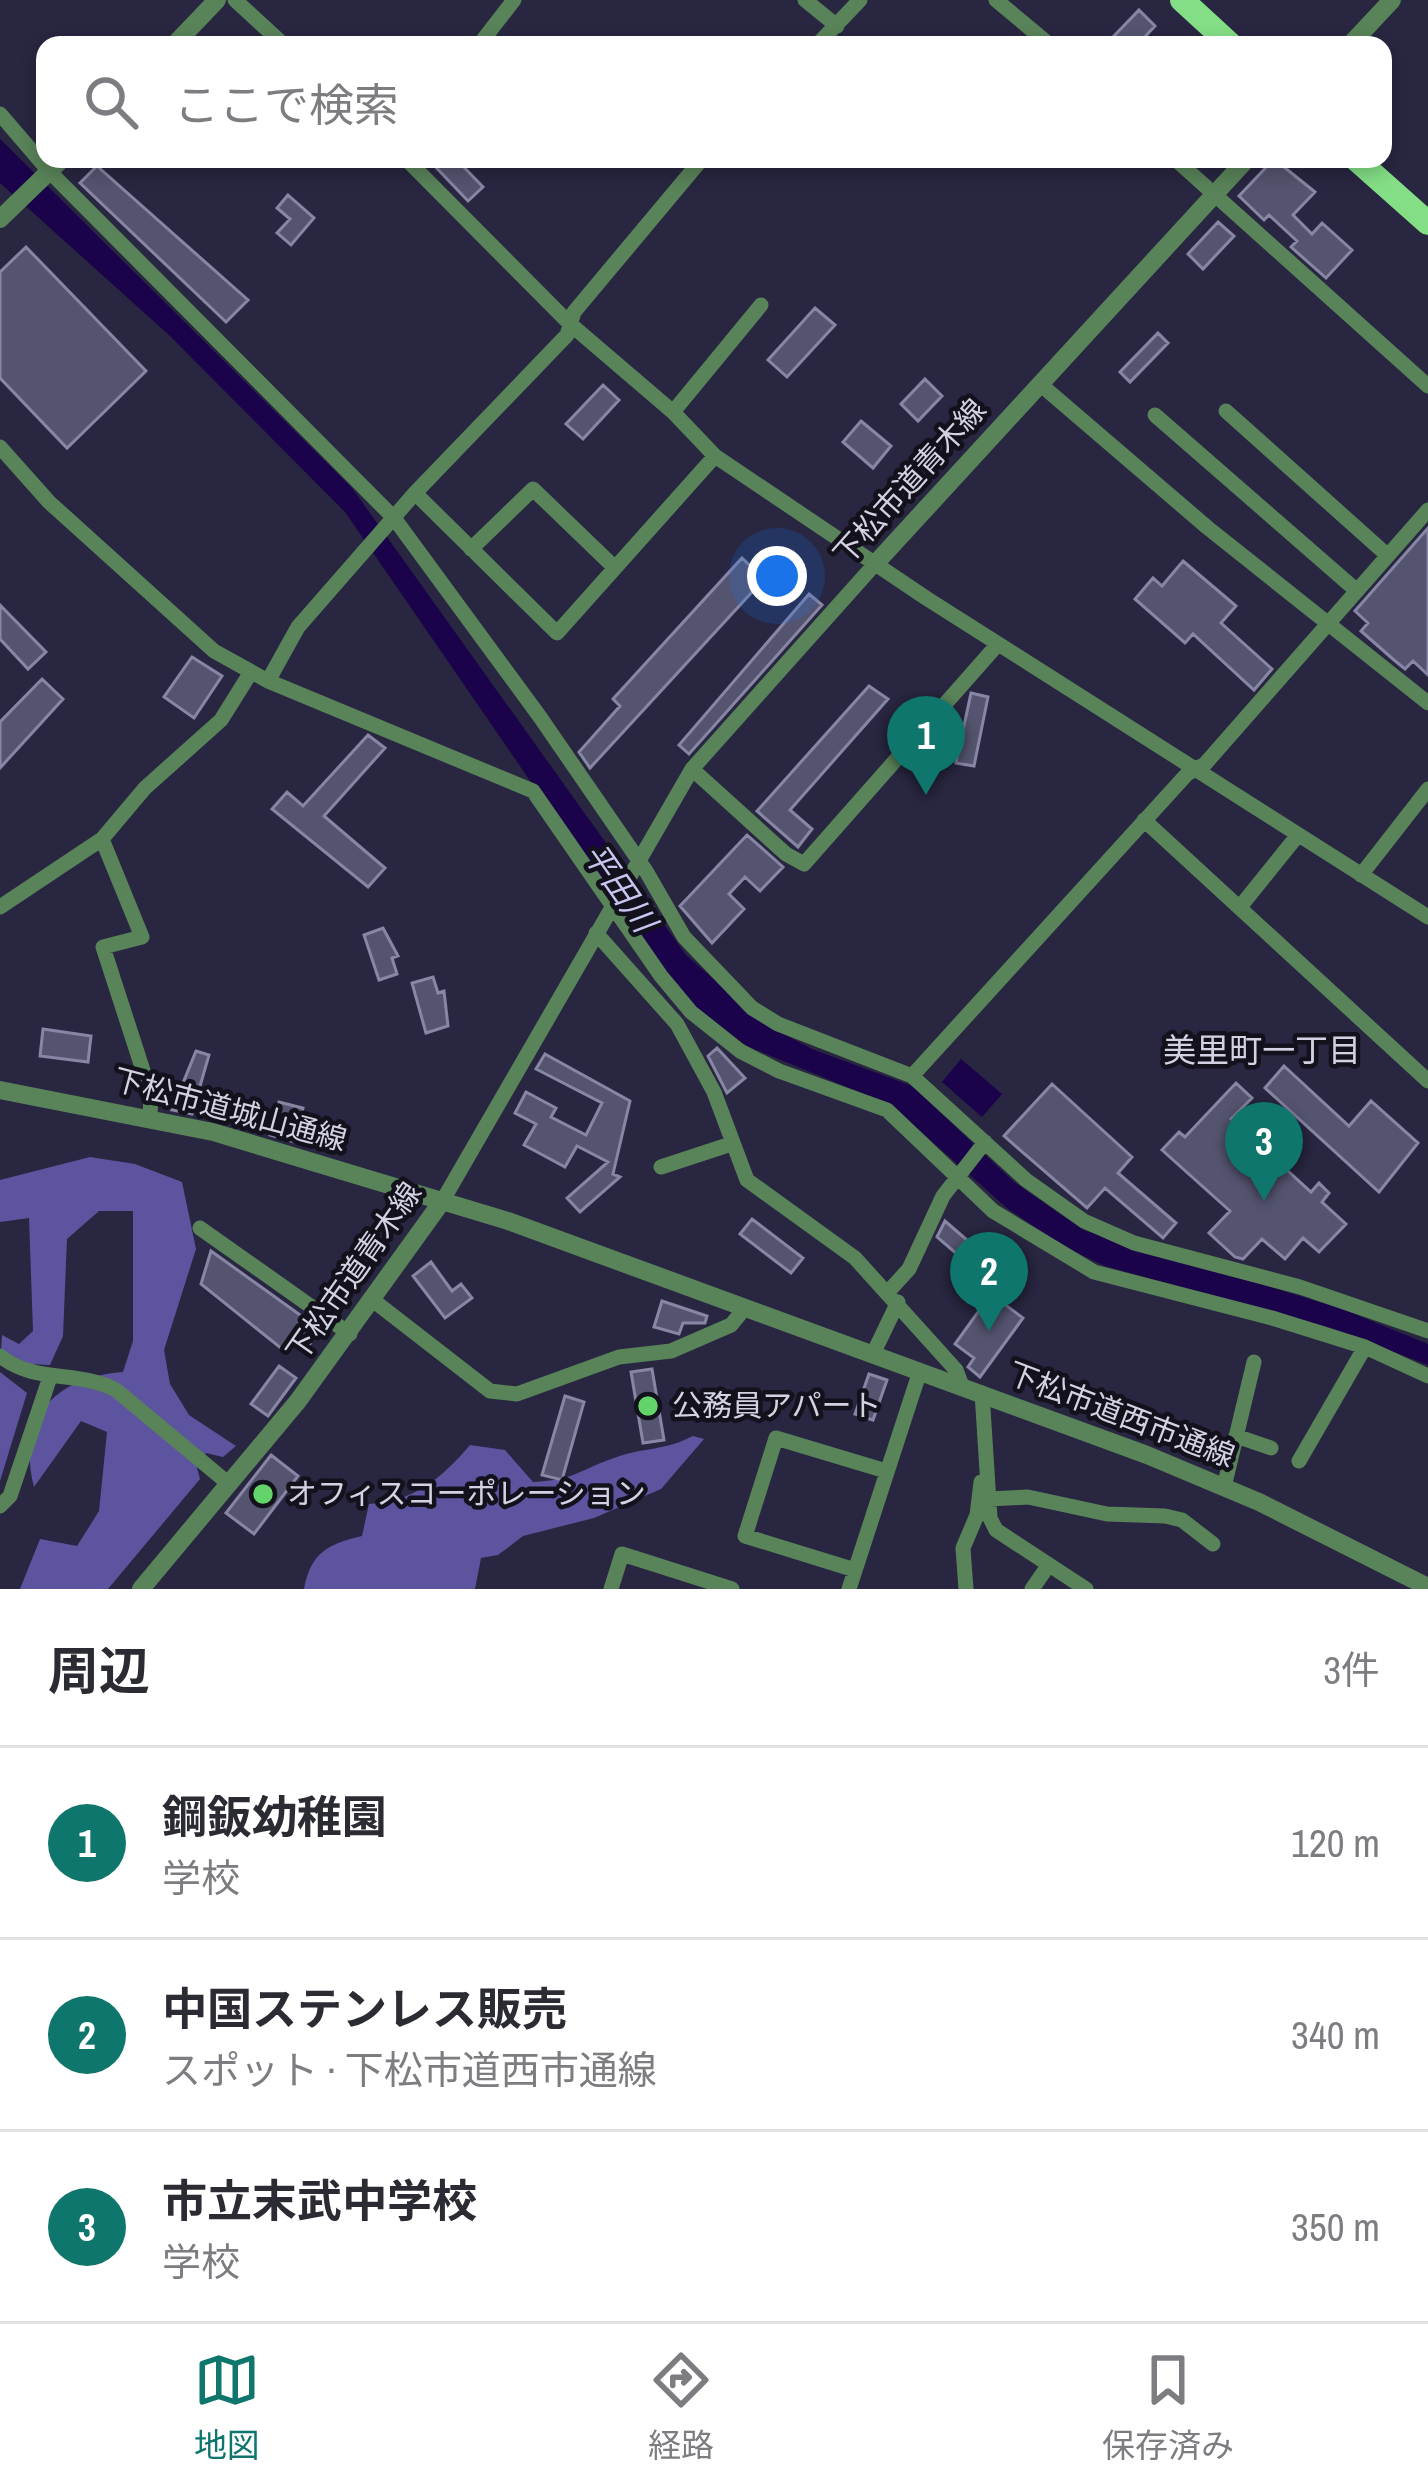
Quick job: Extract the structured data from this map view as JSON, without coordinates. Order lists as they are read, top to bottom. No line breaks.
{"streets":{"street":["下松市道青木線","下松市道城山通線","下松市道西市通線"]},"crossings":[["下松市道青木線","下松市道城山通線"],["下松市道青木線","下松市道西市通線"],["下松市道城山通線","下松市道西市通線"]],"districts":["美里町一丁目"],"water":["平田川"],"places":["公務員アパート","オフィスコーポレーション"],"page":{"search":"ここで検索","pins":["1","3","2"],"heading":["周辺","3件"],"list":[{"mark":"1","name":"鋼鈑幼稚園","note":"学校","value":"120 m"},{"mark":"2","name":"中国ステンレス販売","note":"スポット · 下松市道西市通線","value":"340 m"},{"mark":"3","name":"市立末武中学校","note":"学校","value":"350 m"}],"nav":["地図","経路","保存済み"]}}
